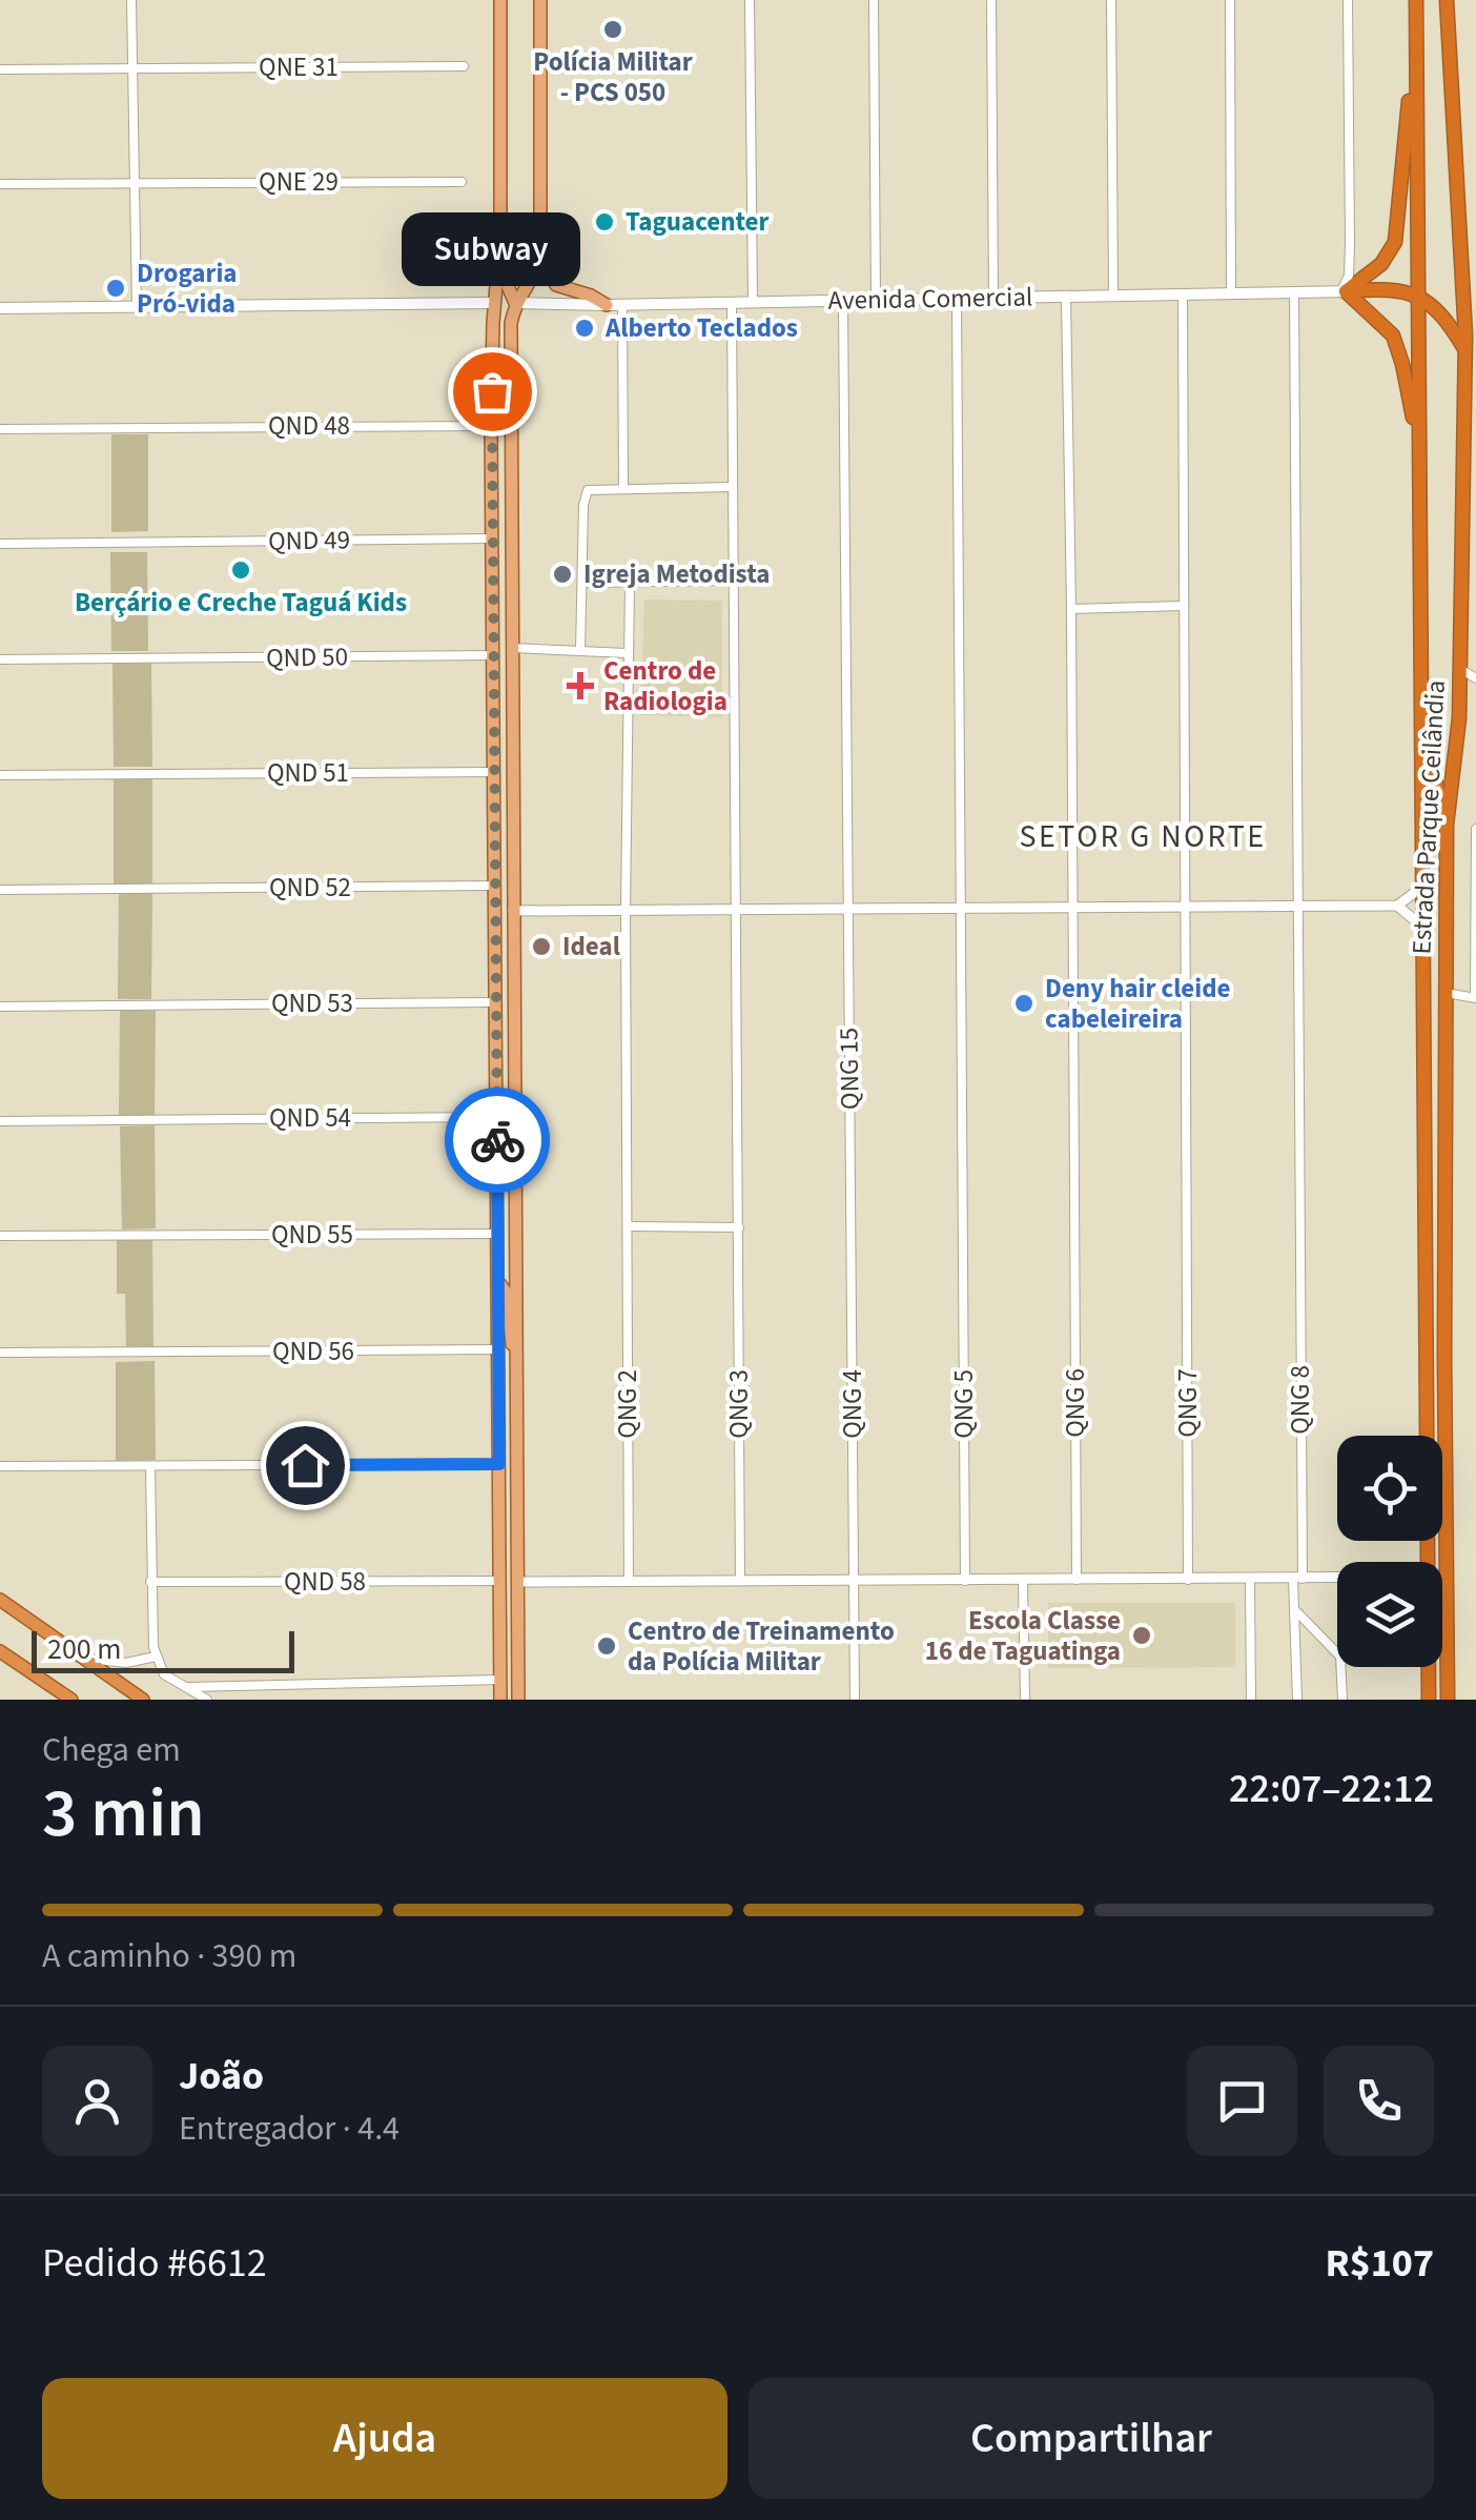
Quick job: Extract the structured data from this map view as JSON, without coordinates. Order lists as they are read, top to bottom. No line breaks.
{"streets":{"highway":["Estrada Parque Ceilândia"],"main road":["Avenida Comercial"],"street":["QNE 31","QNE 29","QND 48","QND 49","QND 50","QND 51","QND 52","QND 53","QNG 15","QND 54","QND 55","QND 56","QNG 8","QNG 6","QNG 7","QNG 2","QNG 3","QNG 4","QNG 5","QND 58"]},"crossings":[["Avenida Comercial","QNG 15"],["Avenida Comercial","QNG 8"],["Avenida Comercial","QNG 6"],["Avenida Comercial","QNG 7"],["Avenida Comercial","QNG 3"],["Avenida Comercial","QNG 5"],["QNG 15","QNG 4"]],"districts":["SETOR G NORTE"],"places":{"other":["Polícia Militar - PCS 050","Taguacenter","Drogaria Pró-vida","Alberto Teclados","Subway","Berçário e Creche Taguá Kids","Igreja Metodista","Ideal","Deny hair cleide cabeleireira","Escola Classe 16 de Taguatinga","Centro de Treinamento da Polícia Militar"],"health":["Centro de Radiologia"]},"scale_bar":"200 m","page":{"bubble":"Subway","scale":"200 m","heading":["3 min","Chega em","22:07–22:12"],"panel":["João","Entregador · 4.4","Pedido #6612","R$107"],"bar":"A caminho · 390 m","buttons":["Ajuda","Compartilhar"]}}
